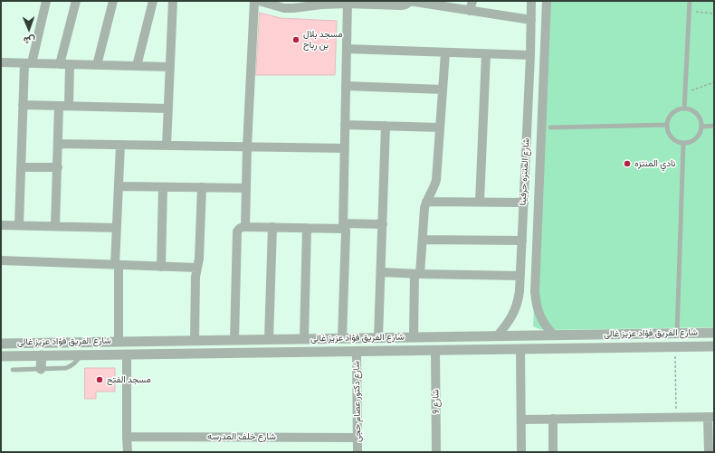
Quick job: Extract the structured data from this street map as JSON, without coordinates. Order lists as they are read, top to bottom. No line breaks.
{"streets":{"street":["شارع المتنزه حرفينا","شارع الفريق فؤاد عزيز غالى","شارع دكتور عصام حجى","شارع 9","شارع خلف المدرسه"]},"crossings":[["شارع المتنزه حرفينا","شارع الفريق فؤاد عزيز غالى"],["شارع الفريق فؤاد عزيز غالى","شارع دكتور عصام حجى"],["شارع الفريق فؤاد عزيز غالى","شارع 9"],["شارع دكتور عصام حجى","شارع خلف المدرسه"]],"places":["مسجد بلال بن رباح","نادي المنتزه","مسجد الفتح"],"north":"bottom"}
